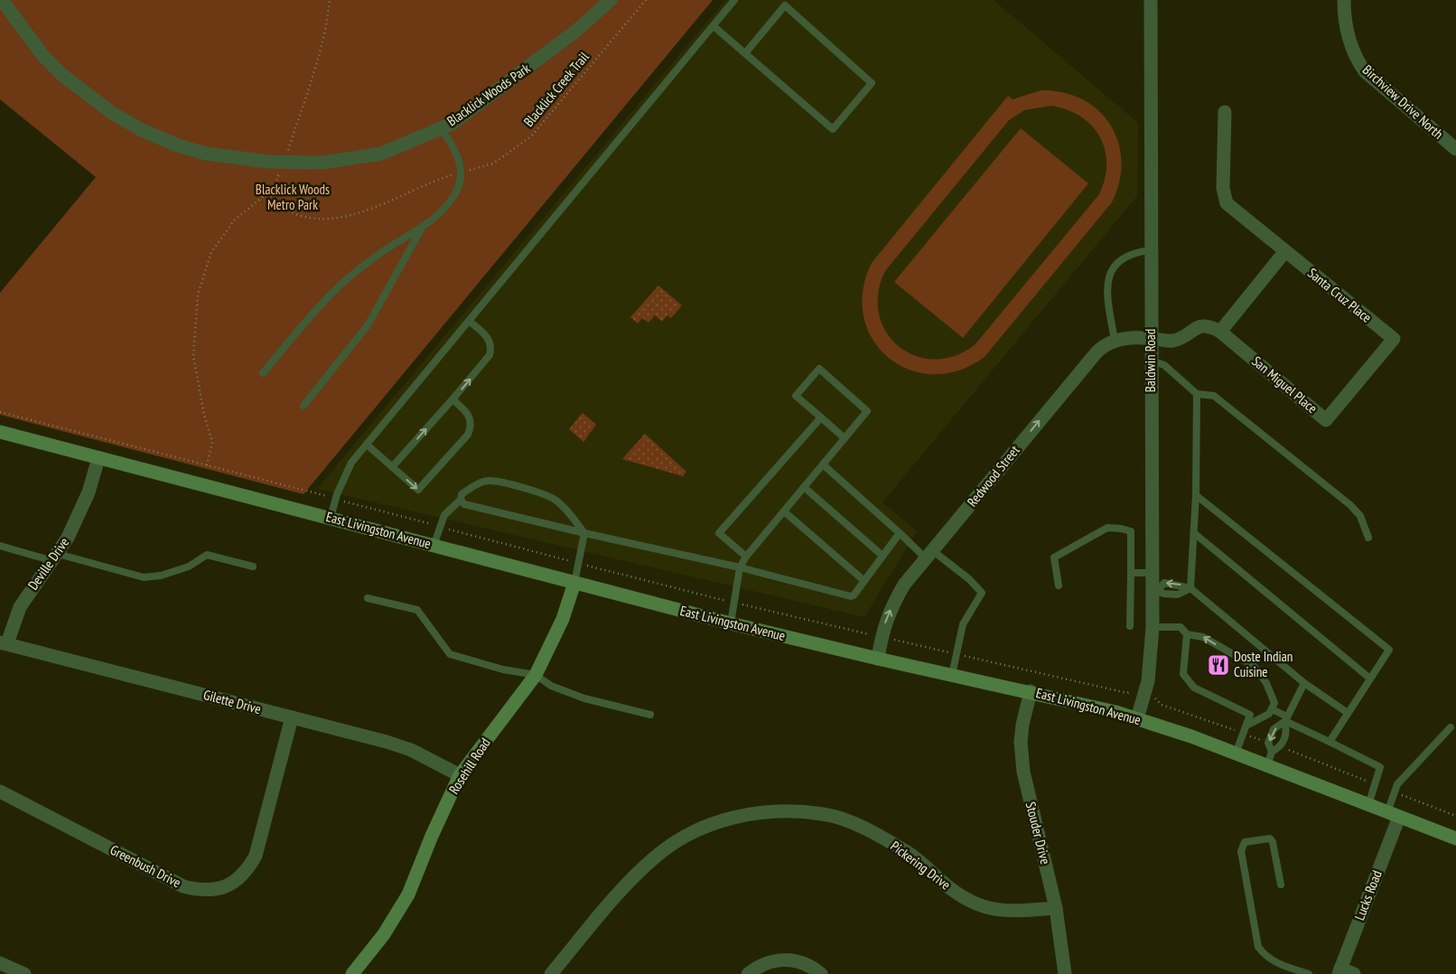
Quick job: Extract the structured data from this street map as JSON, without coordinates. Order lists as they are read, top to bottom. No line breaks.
{"streets":{"main road":["East Livingston Avenue","Rosehill Road"],"street":["Blacklick Woods Park","Birchview Drive North","Santa Cruz Place","Baldwin Road","San Miguel Place","Redwood Street","Deville Drive","Gilette Drive","Stouder Drive","Pickering Drive","Greenbush Drive","Lucks Road"],"path":["Blacklick Creek Trail"]},"crossings":[["Santa Cruz Place","San Miguel Place"],["Baldwin Road","San Miguel Place"],["Baldwin Road","Redwood Street"],["Baldwin Road","East Livingston Avenue"],["San Miguel Place","Redwood Street"],["Redwood Street","East Livingston Avenue"],["East Livingston Avenue","Deville Drive"],["East Livingston Avenue","Rosehill Road"],["East Livingston Avenue","Stouder Drive"],["East Livingston Avenue","Lucks Road"],["Deville Drive","Gilette Drive"],["Gilette Drive","Rosehill Road"],["Gilette Drive","Greenbush Drive"],["Stouder Drive","Pickering Drive"]],"one_way":["Redwood Street"],"parks":["Blacklick Woods Metro Park"],"places":{"restaurant":["Doste Indian Cuisine"]}}
